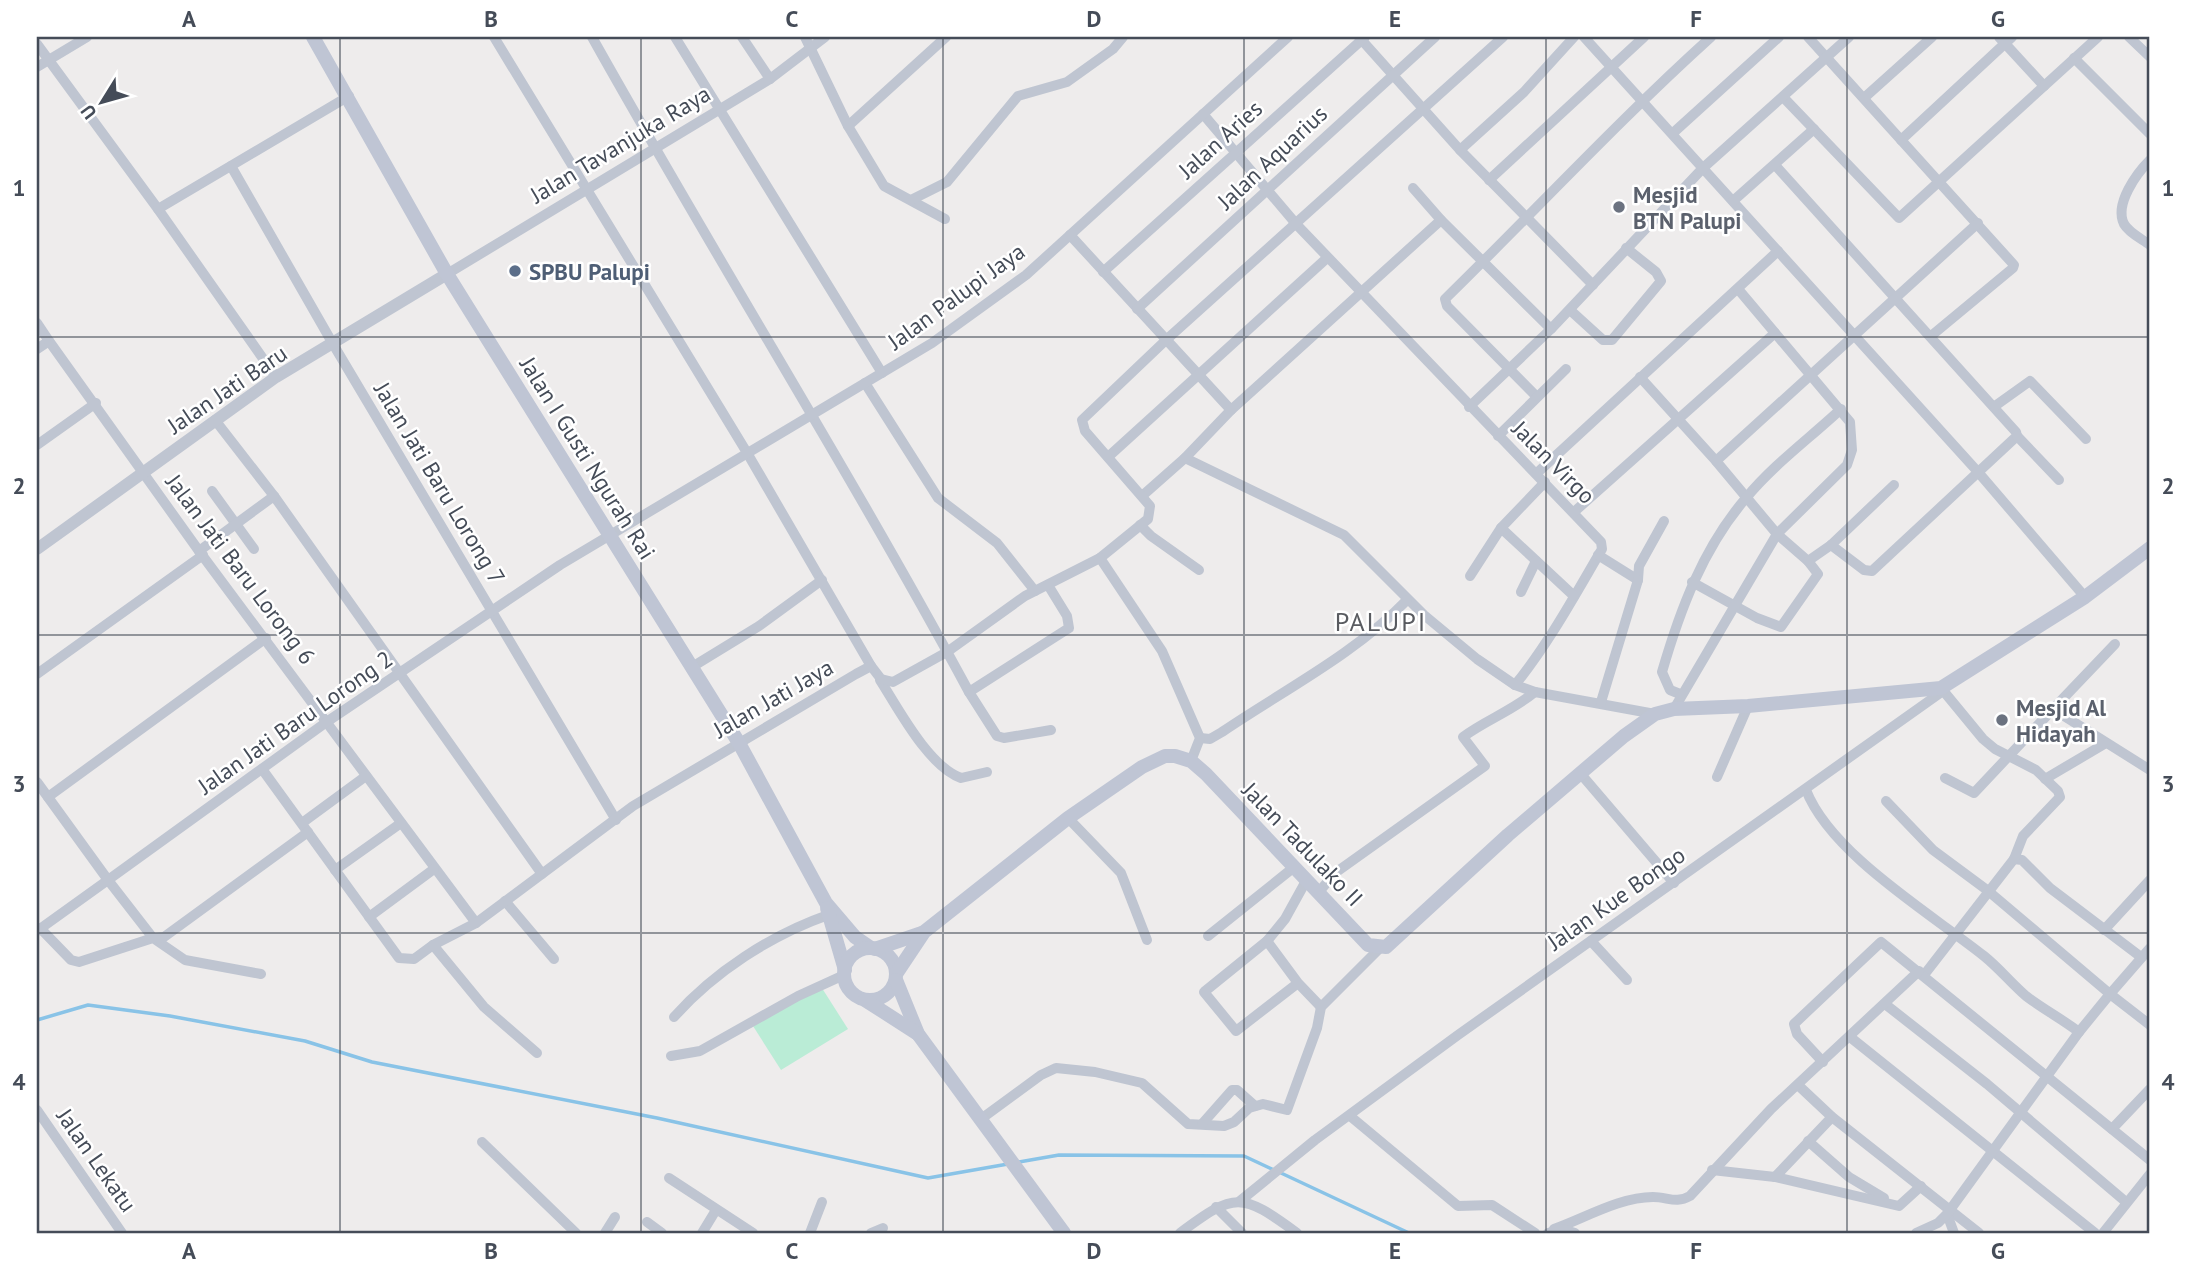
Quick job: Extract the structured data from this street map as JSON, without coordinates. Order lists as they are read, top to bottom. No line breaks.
{"streets":{"main road":["Jalan I Gusti Ngurah Rai","Jalan Tadulako II"],"street":["Jalan Aries","Jalan Tavanjuka Raya","Jalan Aquarius","Jalan Palupi Jaya","Jalan Jati Baru","Jalan Virgo","Jalan Jati Baru Lorong 7","Jalan Jati Baru Lorong 6","Jalan Jati Jaya","Jalan Jati Baru Lorong 2","Jalan Kue Bongo","Jalan Lekatu"]},"crossings":[["Jalan Aries","Jalan Virgo"],["Jalan Tavanjuka Raya","Jalan Jati Baru"],["Jalan Tavanjuka Raya","Jalan I Gusti Ngurah Rai"],["Jalan Aquarius","Jalan Virgo"],["Jalan Palupi Jaya","Jalan I Gusti Ngurah Rai"],["Jalan Palupi Jaya","Jalan Virgo"],["Jalan Palupi Jaya","Jalan Jati Baru Lorong 2"],["Jalan Jati Baru","Jalan I Gusti Ngurah Rai"],["Jalan Jati Baru","Jalan Jati Baru Lorong 7"],["Jalan Jati Baru","Jalan Jati Baru Lorong 6"],["Jalan I Gusti Ngurah Rai","Jalan Jati Jaya"],["Jalan I Gusti Ngurah Rai","Jalan Jati Baru Lorong 2"],["Jalan Jati Baru Lorong 7","Jalan Jati Jaya"],["Jalan Jati Baru Lorong 7","Jalan Jati Baru Lorong 2"],["Jalan Jati Baru Lorong 6","Jalan Jati Jaya"],["Jalan Jati Baru Lorong 6","Jalan Jati Baru Lorong 2"],["Jalan Jati Jaya","Jalan Jati Baru Lorong 2"]],"districts":["PALUPI"],"places":["Mesjid BTN Palupi","SPBU Palupi","Mesjid Al Hidayah"],"north":"bottom left","grid":{"columns":["A","B","C","D","E","F","G"],"rows":["1","2","3","4"]}}
